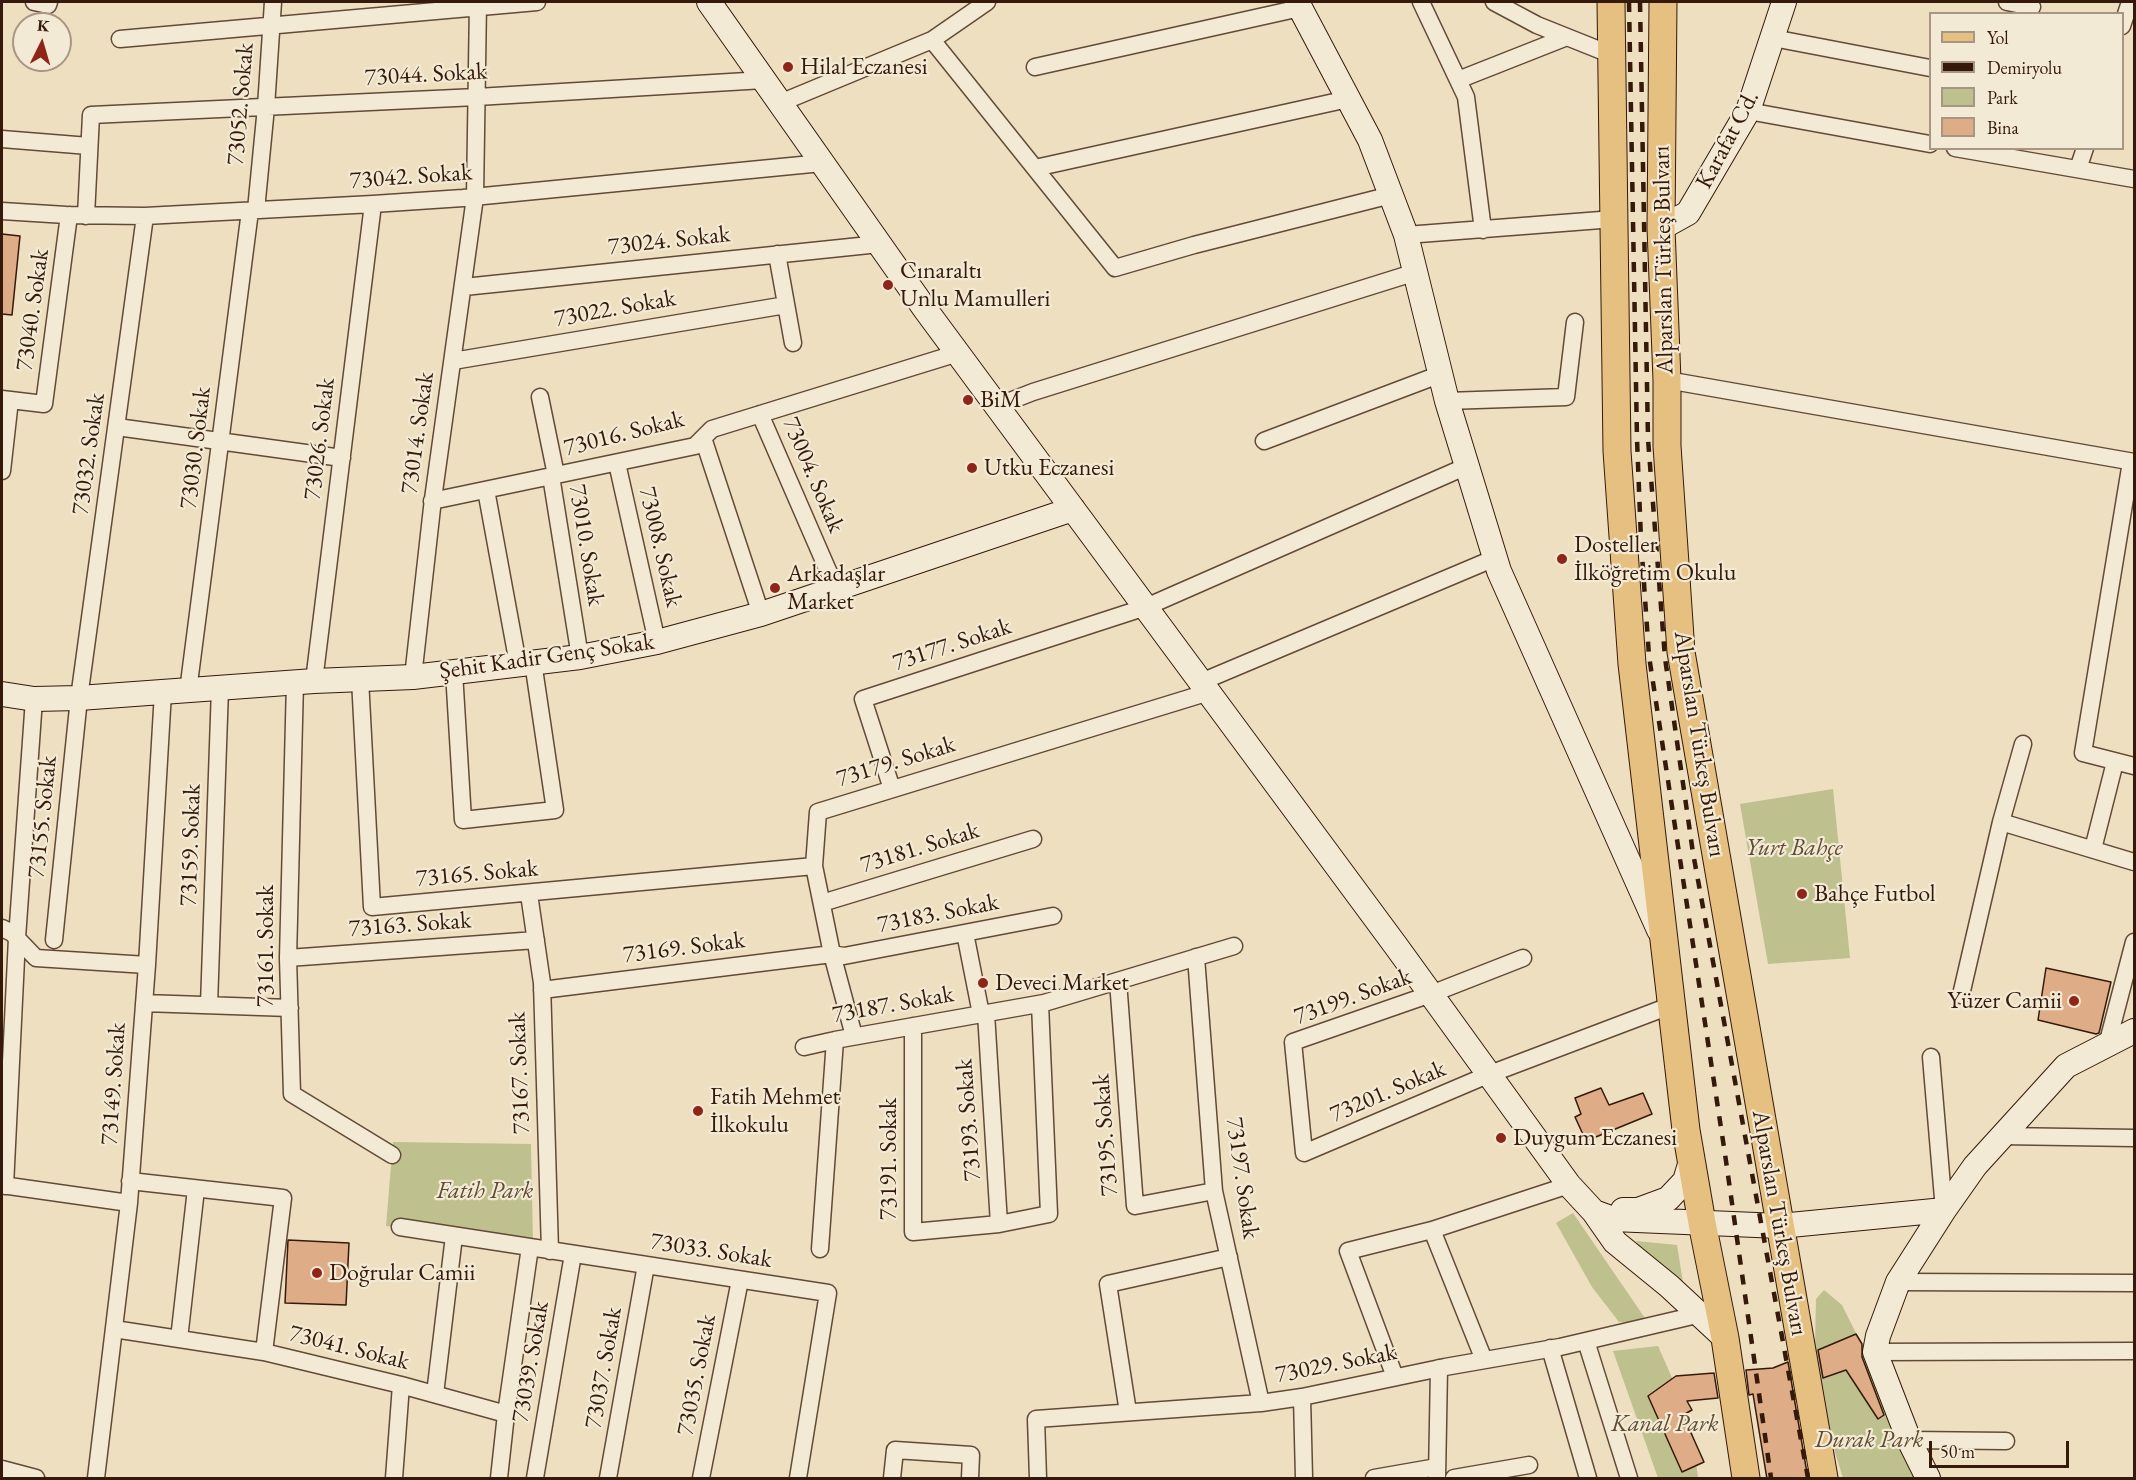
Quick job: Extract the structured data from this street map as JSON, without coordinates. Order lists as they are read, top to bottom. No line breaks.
{"streets":{"main road":["Karafat Cd.","Alparslan Türkeş Bulvarı","Şehit Kadir Genç Sokak"],"street":["73044. Sokak","73052. Sokak","73042. Sokak","73024. Sokak","73022. Sokak","73040. Sokak","73014. Sokak","73016. Sokak","73026. Sokak","73030. Sokak","73032. Sokak","73004. Sokak","73010. Sokak","73008. Sokak","73177. Sokak","73179. Sokak","73155. Sokak","73159. Sokak","73181. Sokak","73165. Sokak","73183. Sokak","73163. Sokak","73161. Sokak","73169. Sokak","73199. Sokak","73187. Sokak","73167. Sokak","73149. Sokak","73201. Sokak","73193. Sokak","73195. Sokak","73191. Sokak","73197. Sokak","73033. Sokak","73041. Sokak","73039. Sokak","73029. Sokak","73037. Sokak","73035. Sokak"]},"crossings":[["73044. Sokak","73052. Sokak"],["73044. Sokak","73014. Sokak"],["73052. Sokak","73042. Sokak"],["73052. Sokak","73030. Sokak"],["Karafat Cd.","Alparslan Türkeş Bulvarı"],["73042. Sokak","73040. Sokak"],["73042. Sokak","73014. Sokak"],["73042. Sokak","73026. Sokak"],["73042. Sokak","73030. Sokak"],["73042. Sokak","73032. Sokak"],["73024. Sokak","73014. Sokak"],["Alparslan Türkeş Bulvarı","73201. Sokak"],["73022. Sokak","73014. Sokak"],["73014. Sokak","73016. Sokak"],["73014. Sokak","Şehit Kadir Genç Sokak"],["73016. Sokak","73004. Sokak"],["73016. Sokak","73010. Sokak"],["73016. Sokak","73008. Sokak"],["73026. Sokak","Şehit Kadir Genç Sokak"],["73026. Sokak","73161. Sokak"],["73030. Sokak","Şehit Kadir Genç Sokak"],["73032. Sokak","Şehit Kadir Genç Sokak"],["73032. Sokak","73155. Sokak"],["73004. Sokak","Şehit Kadir Genç Sokak"],["73010. Sokak","Şehit Kadir Genç Sokak"],["73008. Sokak","Şehit Kadir Genç Sokak"],["73177. Sokak","73179. Sokak"],["Şehit Kadir Genç Sokak","73155. Sokak"],["Şehit Kadir Genç Sokak","73159. Sokak"],["Şehit Kadir Genç Sokak","73165. Sokak"],["Şehit Kadir Genç Sokak","73161. Sokak"],["Şehit Kadir Genç Sokak","73149. Sokak"],["73179. Sokak","73181. Sokak"],["73179. Sokak","73165. Sokak"],["73179. Sokak","73183. Sokak"],["73179. Sokak","73169. Sokak"],["73179. Sokak","73187. Sokak"],["73165. Sokak","73167. Sokak"],["73183. Sokak","73169. Sokak"],["73183. Sokak","73193. Sokak"],["73163. Sokak","73161. Sokak"],["73163. Sokak","73167. Sokak"],["73169. Sokak","73167. Sokak"],["73199. Sokak","73201. Sokak"],["73187. Sokak","73193. Sokak"],["73187. Sokak","73195. Sokak"],["73187. Sokak","73191. Sokak"],["73187. Sokak","73197. Sokak"],["73167. Sokak","73033. Sokak"],["73149. Sokak","73041. Sokak"],["73193. Sokak","73191. Sokak"],["73195. Sokak","73197. Sokak"],["73197. Sokak","73029. Sokak"],["73033. Sokak","73039. Sokak"],["73033. Sokak","73037. Sokak"],["73033. Sokak","73035. Sokak"]],"parks":["Yurt Bahçe","Fatih Park","Kanal Park","Durak Park"],"places":["Hilal Eczanesi","Cınaraltı Unlu Mamulleri","BiM","Utku Eczanesi","Dosteller İlköğretim Okulu","Arkadaşlar Market","Bahçe Futbol","Deveci Market","Yüzer Camii","Fatih Mehmet İlkokulu","Duygum Eczanesi","Doğrular Camii"],"legend":["Yol","Demiryolu","Park","Bina"],"scale_bar":"50 m","north":"top"}
